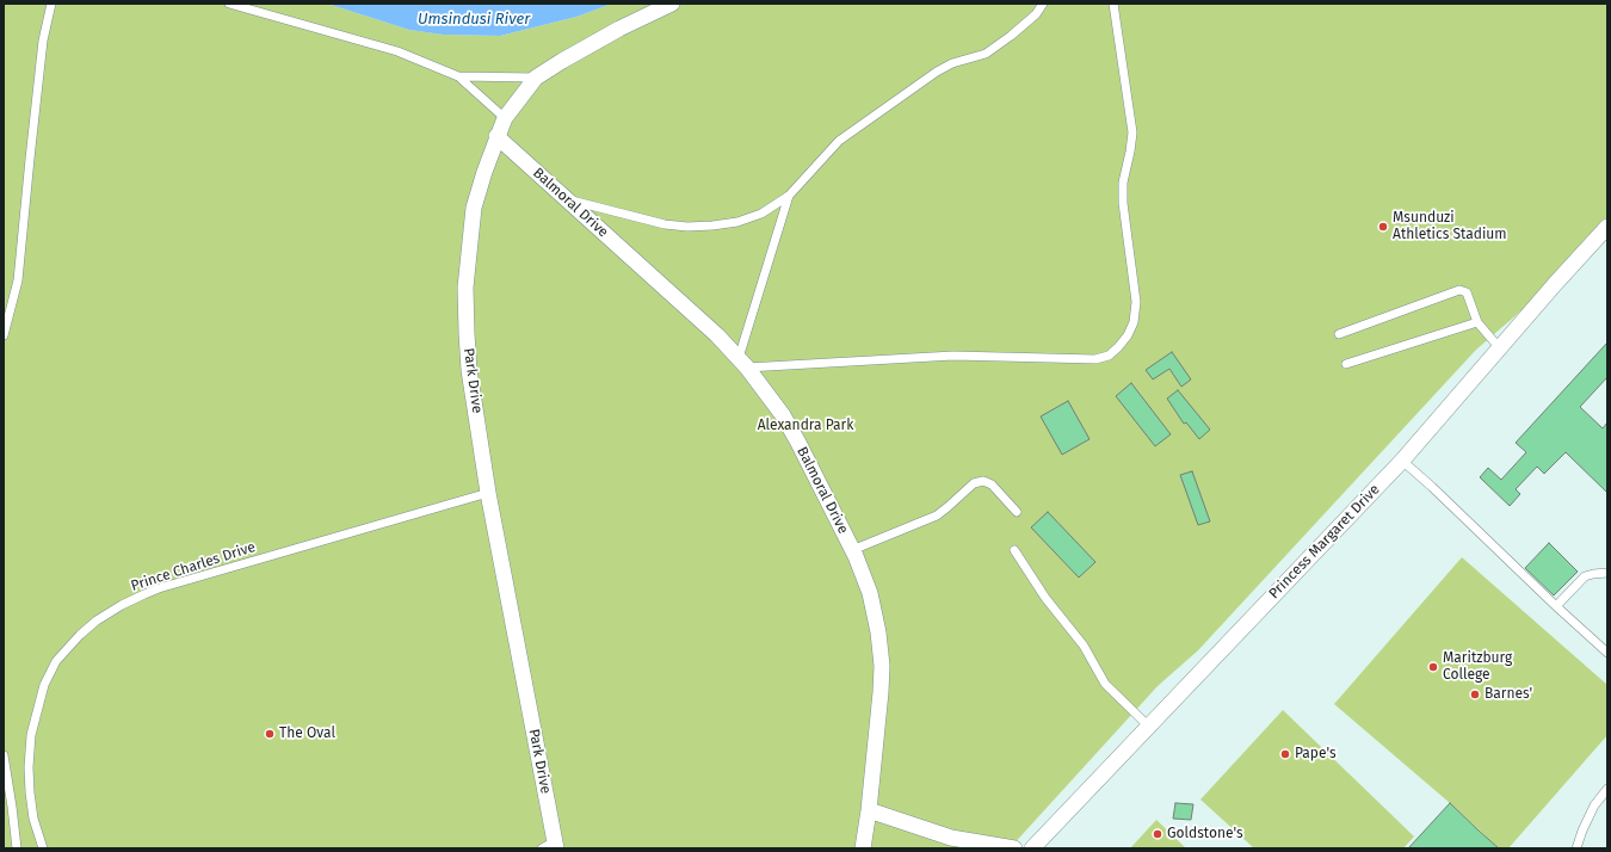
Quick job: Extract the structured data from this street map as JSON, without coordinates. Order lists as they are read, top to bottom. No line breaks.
{"streets":{"street":["Balmoral Drive","Park Drive","Princess Margaret Drive"],"lane":["Prince Charles Drive"]},"crossings":[["Balmoral Drive","Park Drive"],["Park Drive","Prince Charles Drive"]],"water":["Umsindusi River"],"parks":["Alexandra Park"],"places":["Msunduzi Athletics Stadium","Maritzburg College","Barnes'","The Oval","Pape's","Goldstone's"]}
